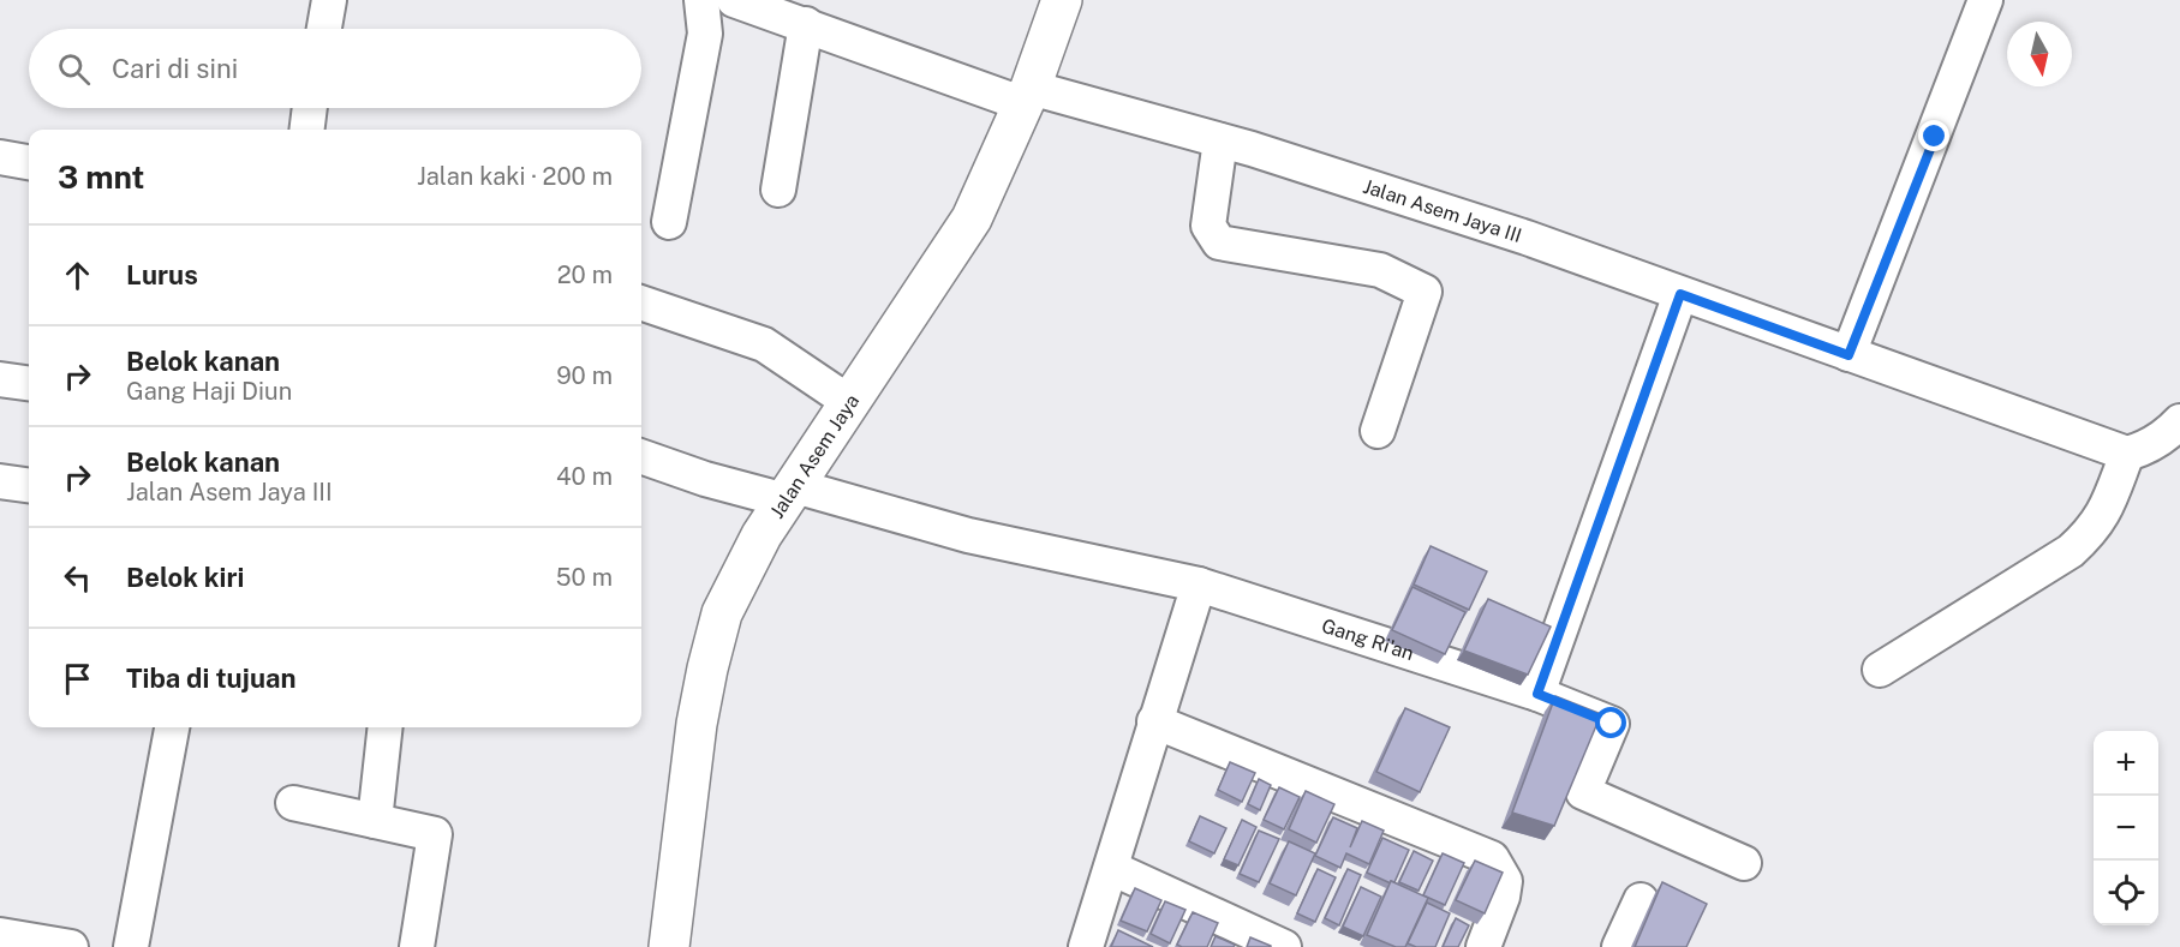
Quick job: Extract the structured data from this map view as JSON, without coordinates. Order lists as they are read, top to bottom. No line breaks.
{"streets":{"main road":["Jalan Asem Jaya"],"street":["Jalan Asem Jaya III","Gang Ri'an"]},"crossings":[["Jalan Asem Jaya III","Jalan Asem Jaya"],["Jalan Asem Jaya","Gang Ri'an"]],"north":"bottom","page":{"search":"Cari di sini","heading":["3 mnt","Jalan kaki · 200 m"],"list":[["Lurus","20 m"],["Belok kanan","Gang Haji Diun","90 m"],["Belok kanan","Jalan Asem Jaya III","40 m"],["Belok kiri","50 m"],"Tiba di tujuan"],"map_buttons":["+","−"]}}
